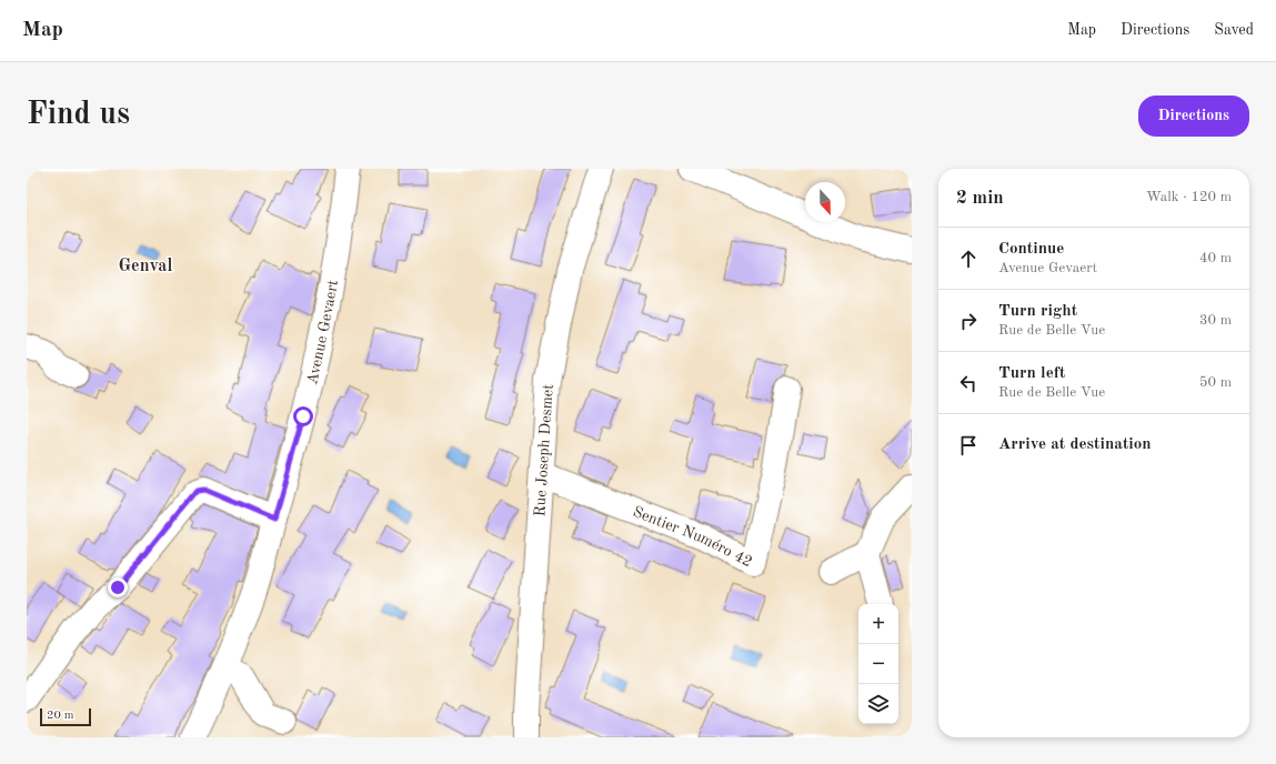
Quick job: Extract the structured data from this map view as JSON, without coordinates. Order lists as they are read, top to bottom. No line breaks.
{"streets":{"street":["Avenue Gevaert","Rue Joseph Desmet","Sentier Numéro 42"]},"crossings":[["Rue Joseph Desmet","Sentier Numéro 42"]],"districts":["Genval"],"scale_bar":"20 m","north":"bottom","page":{"header":"Map","nav":["Map","Directions","Saved"],"buttons":"Directions","title":"Find us","heading":["2 min","Walk · 120 m"],"list":[["Continue","Avenue Gevaert","40 m"],["Turn right","Rue de Belle Vue","30 m"],["Turn left","Rue de Belle Vue","50 m"],"Arrive at destination"],"map_buttons":["+","−"],"scale":"20 m"}}
